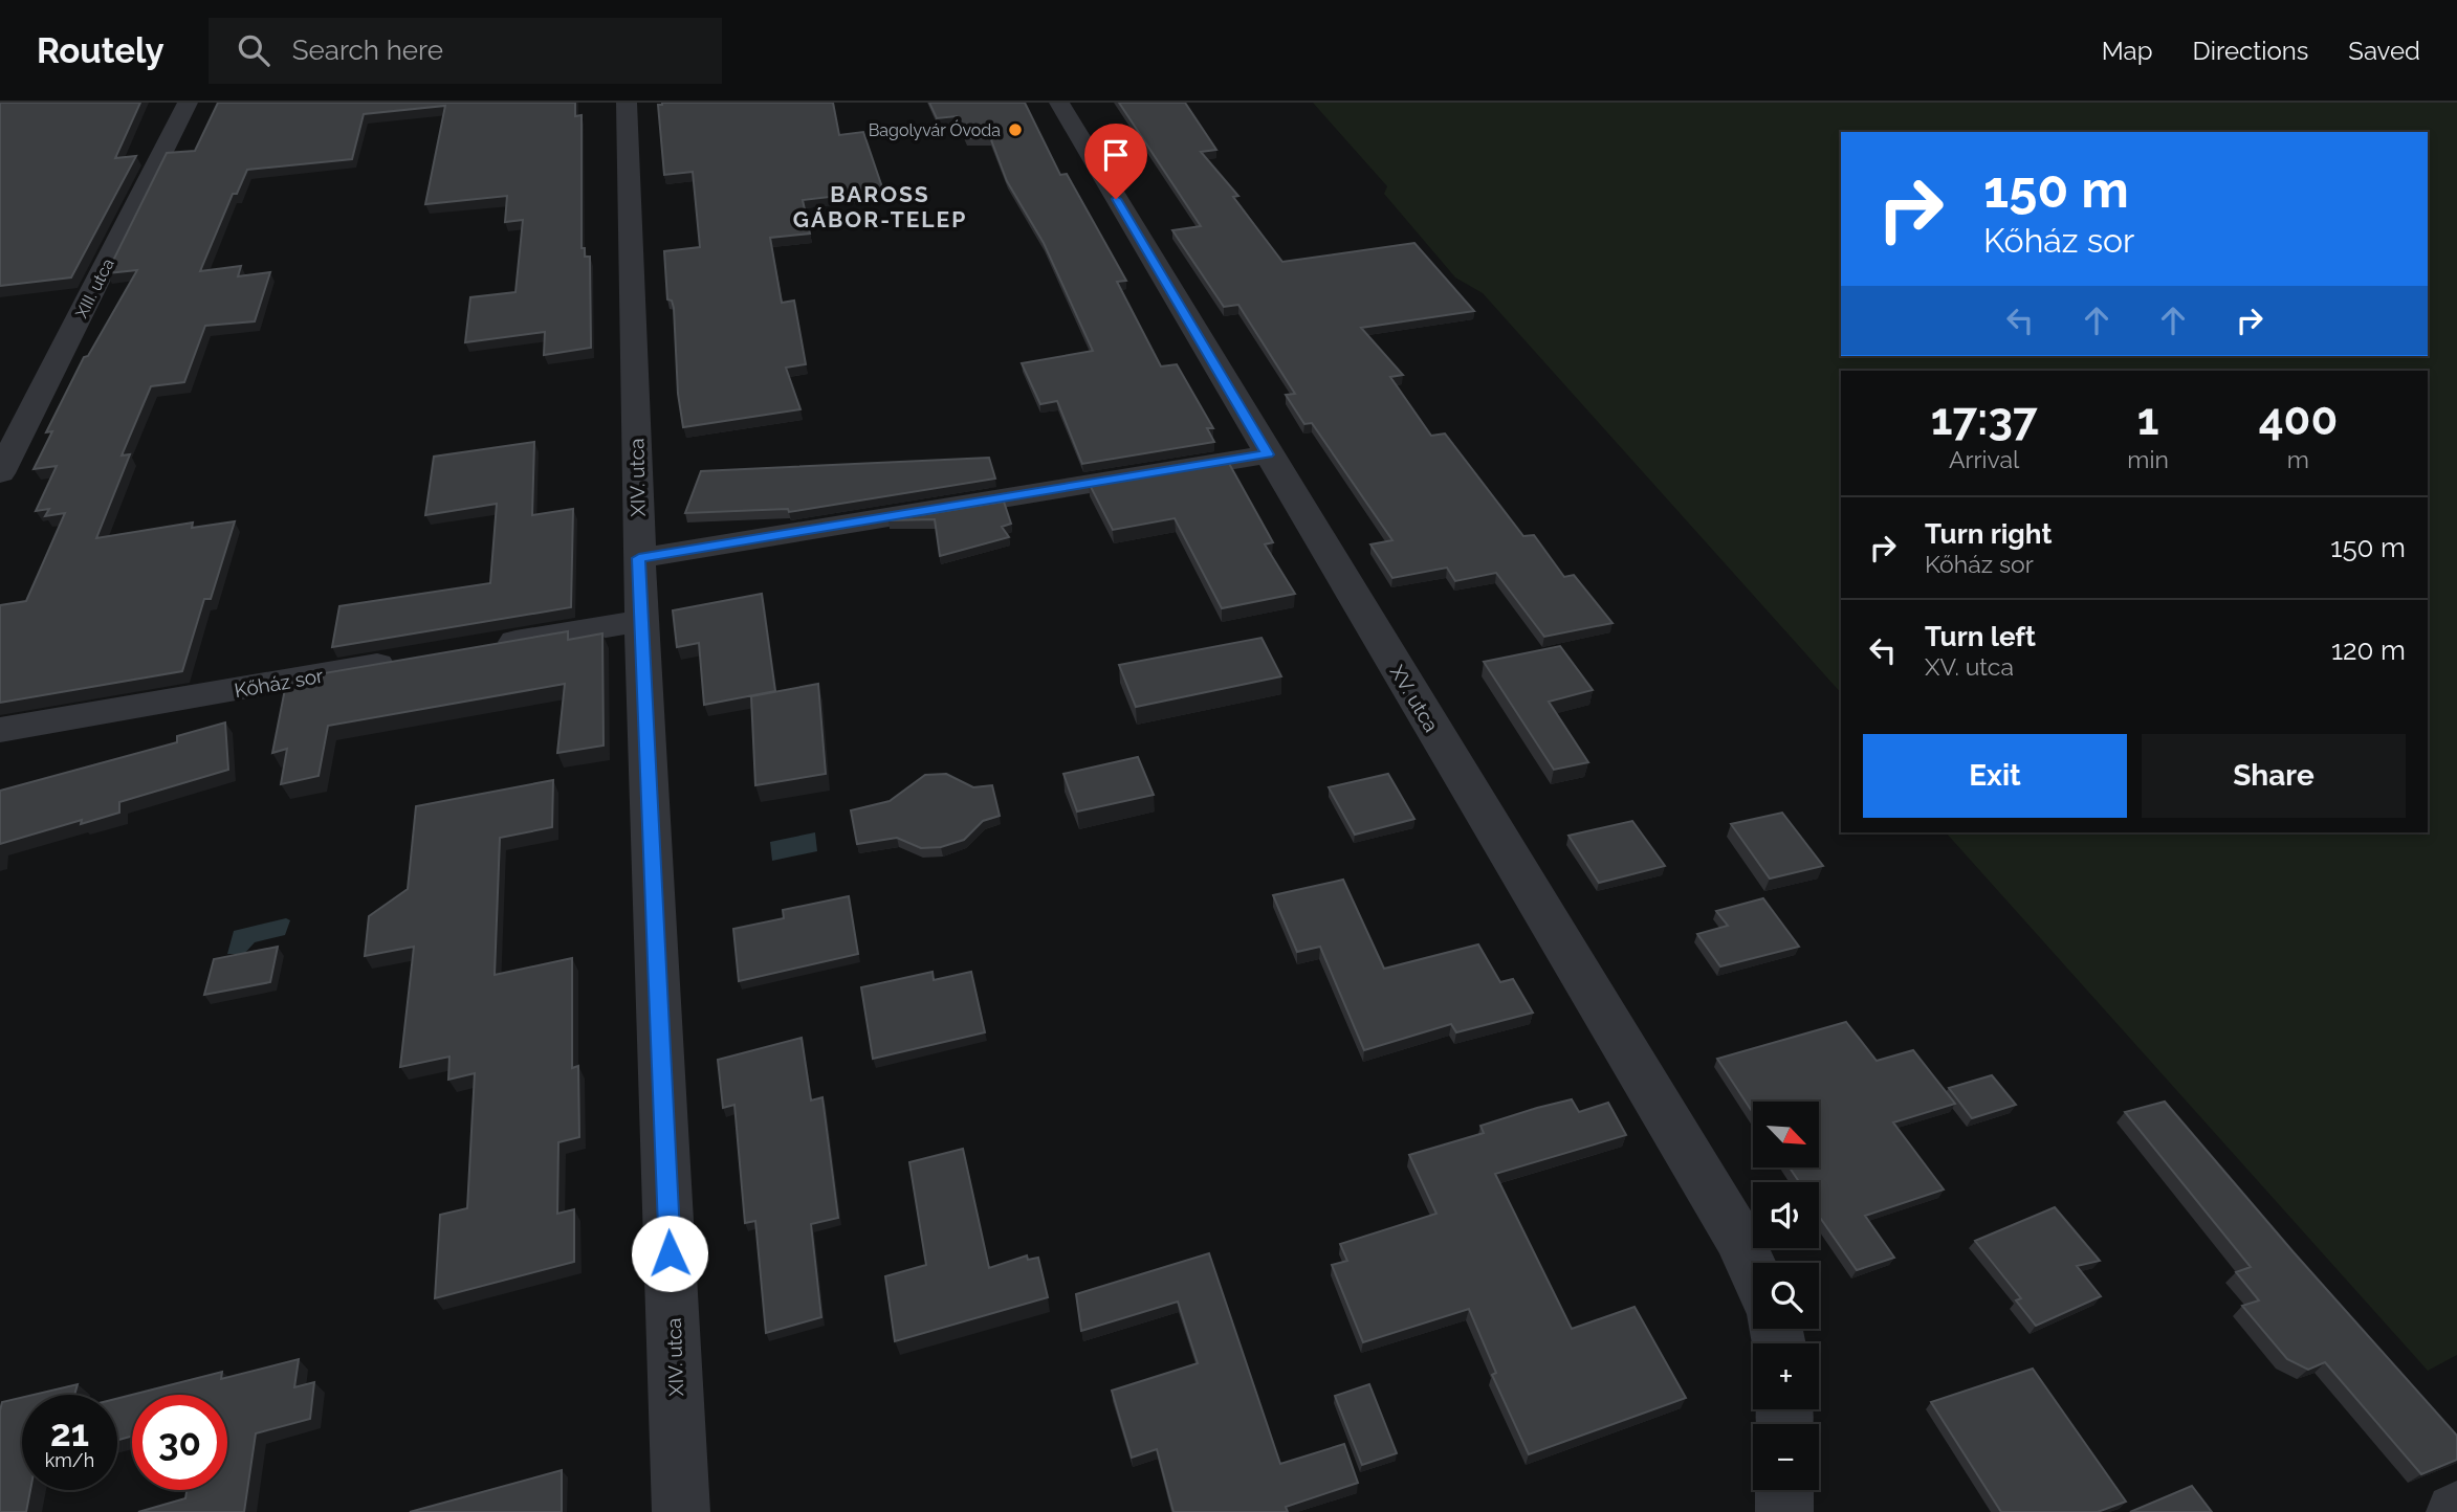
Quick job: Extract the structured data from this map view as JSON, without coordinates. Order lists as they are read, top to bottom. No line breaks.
{"streets":{"street":["XIII. utca","XIV. utca","Kőház sor","XV. utca"]},"districts":["BAROSS GÁBOR-TELEP"],"places":["Bagolyvár Óvoda"],"north":"bottom right","page":{"header":"Routely","search":"Search here","nav":["Map","Directions","Saved"],"turn":["150 m","Kőház sor"],"eta":["17:37","Arrival","1","min","400","m"],"list":[{"name":"Turn right","note":"Kőház sor","value":"150 m"},{"name":"Turn left","note":"XV. utca","value":"120 m"}],"buttons":["Exit","Share"],"map_buttons":["+","−"],"speed":"21 km/h","limit":"30"}}
